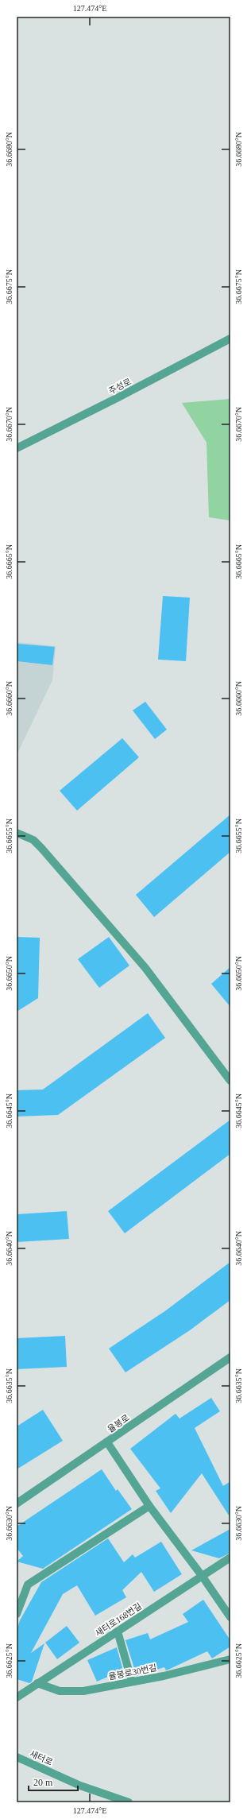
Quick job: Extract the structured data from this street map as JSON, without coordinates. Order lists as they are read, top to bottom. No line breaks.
{"streets":{"street":["주성로","율봉로","새터로168번길","율봉로30번길","새터로"]},"crossings":[["새터로168번길","율봉로30번길"]],"scale_bar":"20 m","coordinates":["127.474°E","36.6680°N","36.6675°N","36.6670°N","36.6665°N","36.6660°N","36.6655°N","36.6650°N","36.6645°N","36.6640°N","36.6635°N","36.6630°N","36.6625°N"]}
